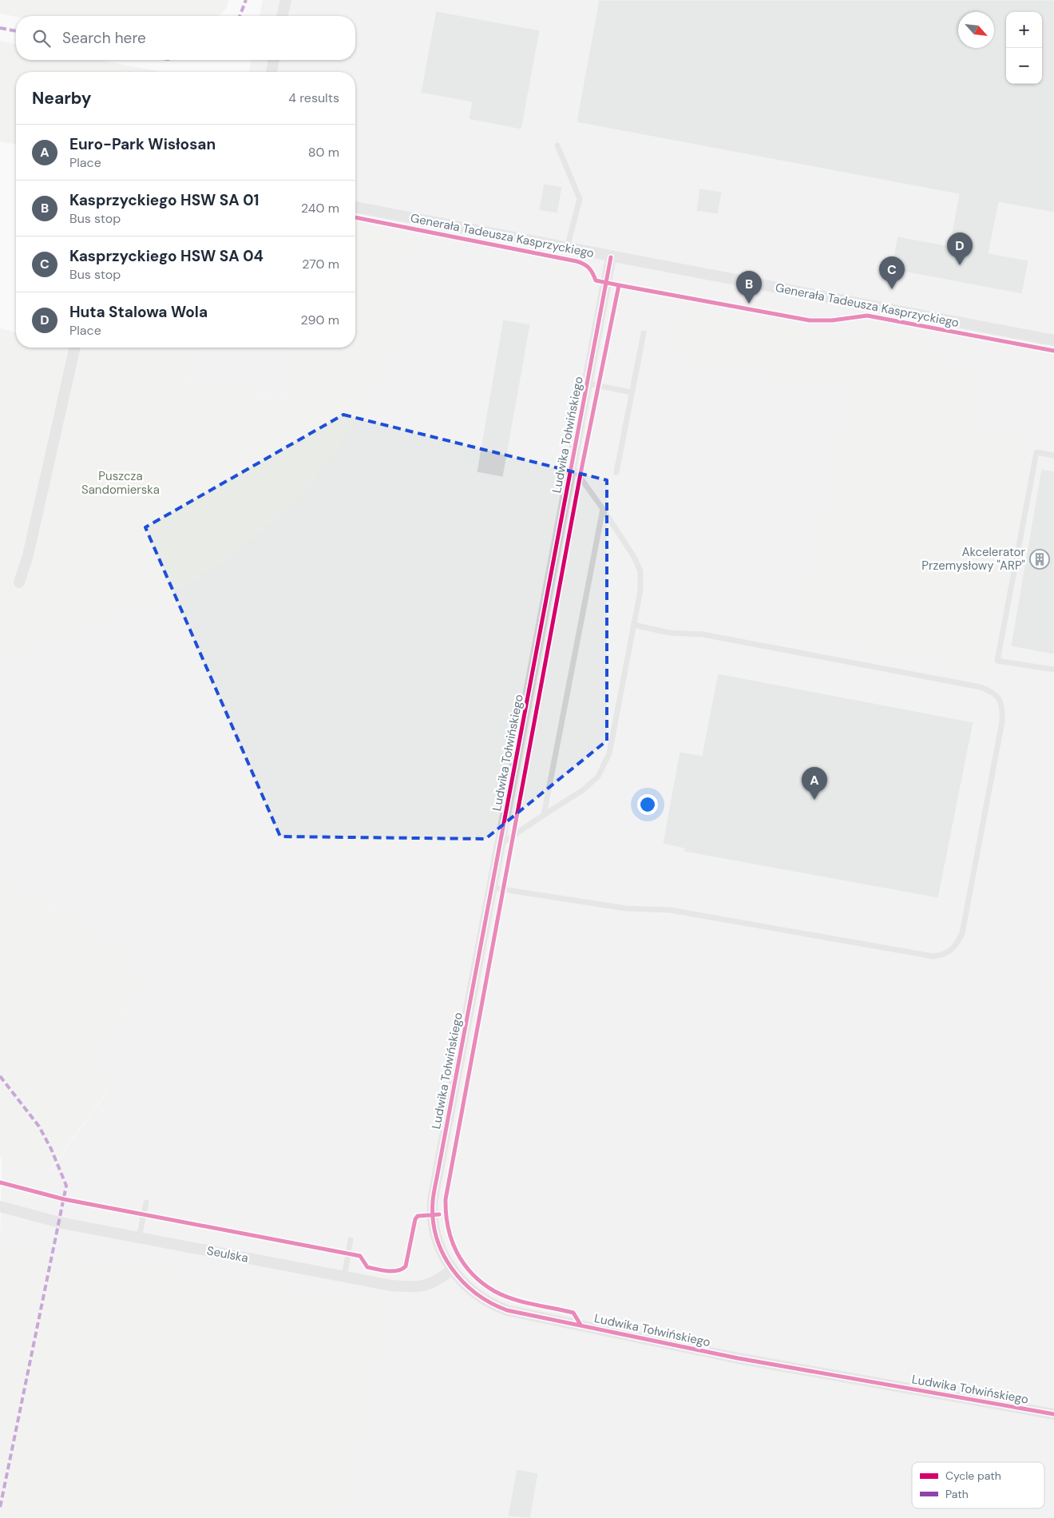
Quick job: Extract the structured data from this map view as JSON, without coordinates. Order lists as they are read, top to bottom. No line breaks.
{"streets":{"street":["Generała Tadeusza Kasprzyckiego","Ludwika Tołwińskiego","Seulska"]},"crossings":[["Generała Tadeusza Kasprzyckiego","Ludwika Tołwińskiego"],["Ludwika Tołwińskiego","Seulska"]],"parks":["Puszcza Sandomierska"],"places":{"building":["Akcelerator Przemysłowy \"ARP\""]},"legend":["Cycle path","Path"],"north":"bottom right","page":{"map_buttons":["+","−"],"search":"Search here","heading":["Nearby","4 results"],"list":[{"mark":"A","name":"Euro-Park Wisłosan","note":"Place","value":"80 m"},{"mark":"B","name":"Kasprzyckiego HSW SA 01","note":"Bus stop","value":"240 m"},{"mark":"C","name":"Kasprzyckiego HSW SA 04","note":"Bus stop","value":"270 m"},{"mark":"D","name":"Huta Stalowa Wola","note":"Place","value":"290 m"}],"pins":["D","C","B","A"]}}
